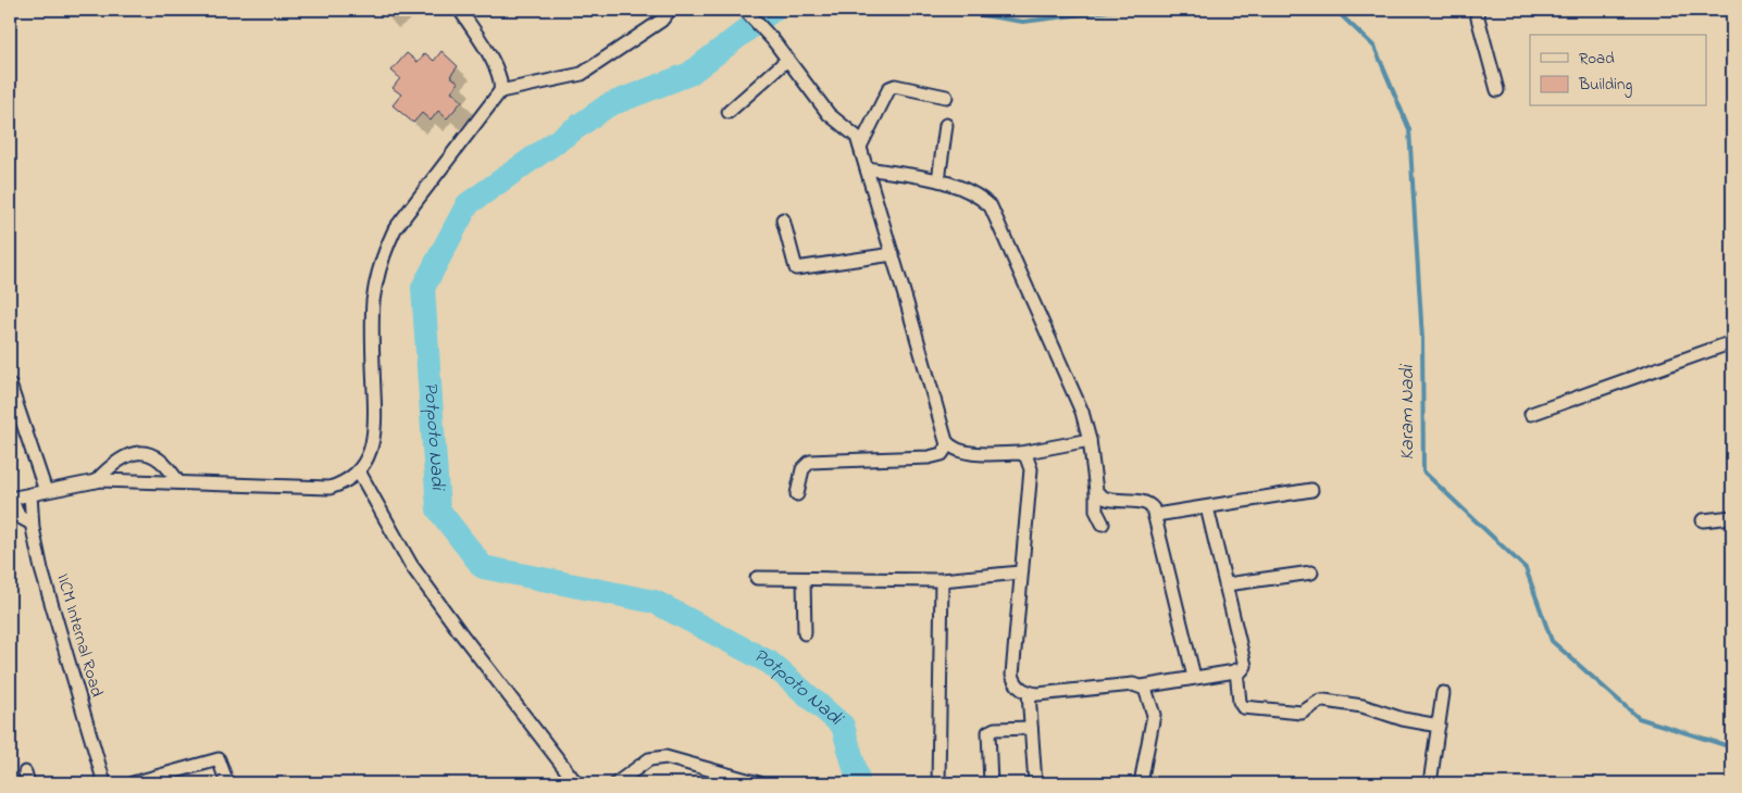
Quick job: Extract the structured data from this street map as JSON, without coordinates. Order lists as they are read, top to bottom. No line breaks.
{"streets":{"street":["IICM Internal Road"]},"water":["Karam Nadi","Potpoto Nadi"],"legend":["Road","Building"]}
